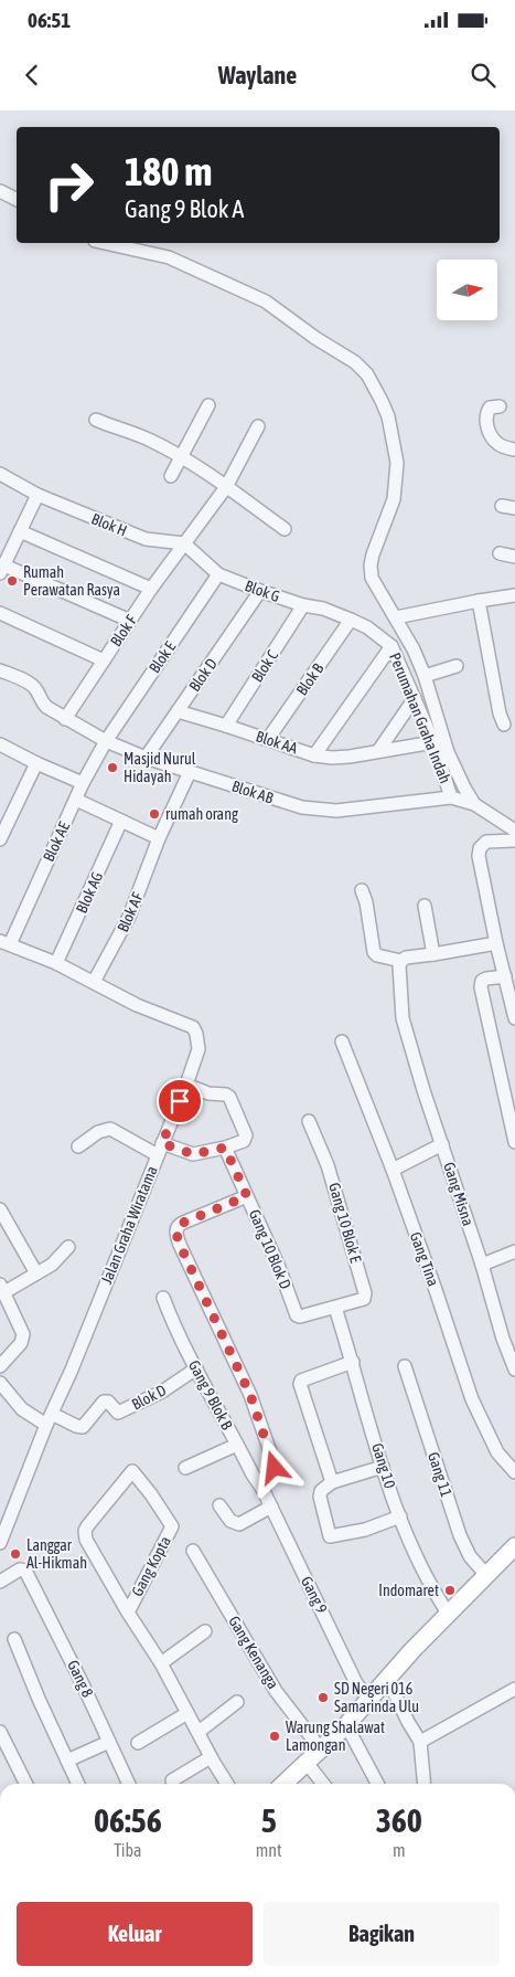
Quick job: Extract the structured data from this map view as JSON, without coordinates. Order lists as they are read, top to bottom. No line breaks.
{"streets":{"street":["Blok H","Blok G","Blok F","Blok E","Blok C","Blok D","Blok B","Perumahan Graha Indah","Blok AA","Blok AB","Blok AE","Blok AG","Blok AF","Gang Misna","Gang 10 Blok E","Jalan Graha Wiratama","Gang 10 Blok D","Gang Tina","Gang 9 Blok B","Gang 10","Gang 11","Gang Kopta","Gang 9","Gang Kenanga","Gang 8"]},"crossings":[["Blok H","Blok G"],["Blok H","Blok F"],["Blok G","Blok F"],["Blok G","Blok E"],["Blok G","Blok C"],["Blok G","Blok D"],["Blok G","Blok B"],["Blok G","Perumahan Graha Indah"],["Blok F","Blok AB"],["Blok E","Blok AB"],["Blok E","Blok AE"],["Blok C","Blok AA"],["Blok D","Blok AA"],["Blok D","Blok AB"],["Blok D","Jalan Graha Wiratama"],["Blok D","Gang 9 Blok B"],["Blok B","Perumahan Graha Indah"],["Blok B","Blok AA"],["Perumahan Graha Indah","Blok AA"],["Perumahan Graha Indah","Blok AB"],["Blok AB","Blok AE"],["Blok AB","Blok AF"],["Blok AF","Jalan Graha Wiratama"],["Gang 10 Blok E","Gang 10 Blok D"],["Gang 10 Blok E","Gang 10"],["Gang 10 Blok D","Gang 10"],["Gang 9 Blok B","Gang 9"]],"places":["Rumah Perawatan Rasya","Masjid Nurul Hidayah","rumah orang","Langgar Al-Hikmah","Indomaret","SD Negeri 016 Samarinda Ulu","Warung Shalawat Lamongan"],"north":"right","page":{"status":"06:51","header":"Waylane","turn":["180 m","Gang 9 Blok A"],"eta":["06:56","Tiba","5","mnt","360","m"],"buttons":["Keluar","Bagikan"]}}
